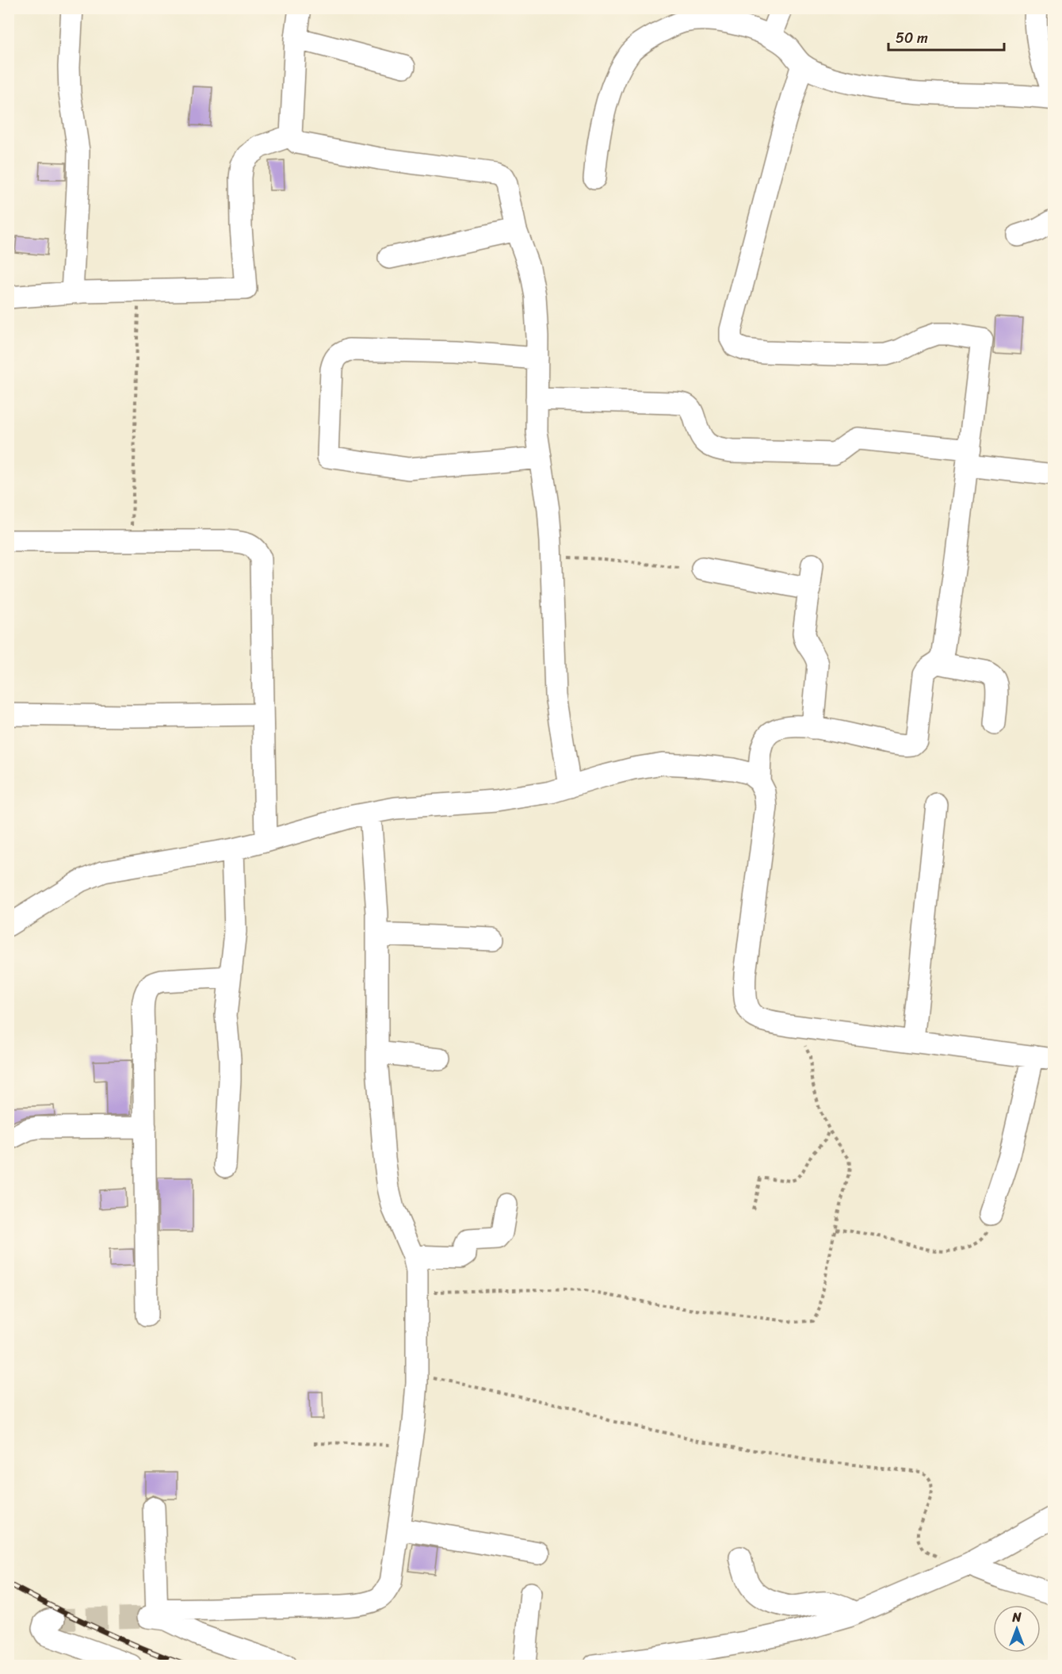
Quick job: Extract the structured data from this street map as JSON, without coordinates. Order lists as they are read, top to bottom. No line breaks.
{"scale_bar":"50 m","north":"top"}
